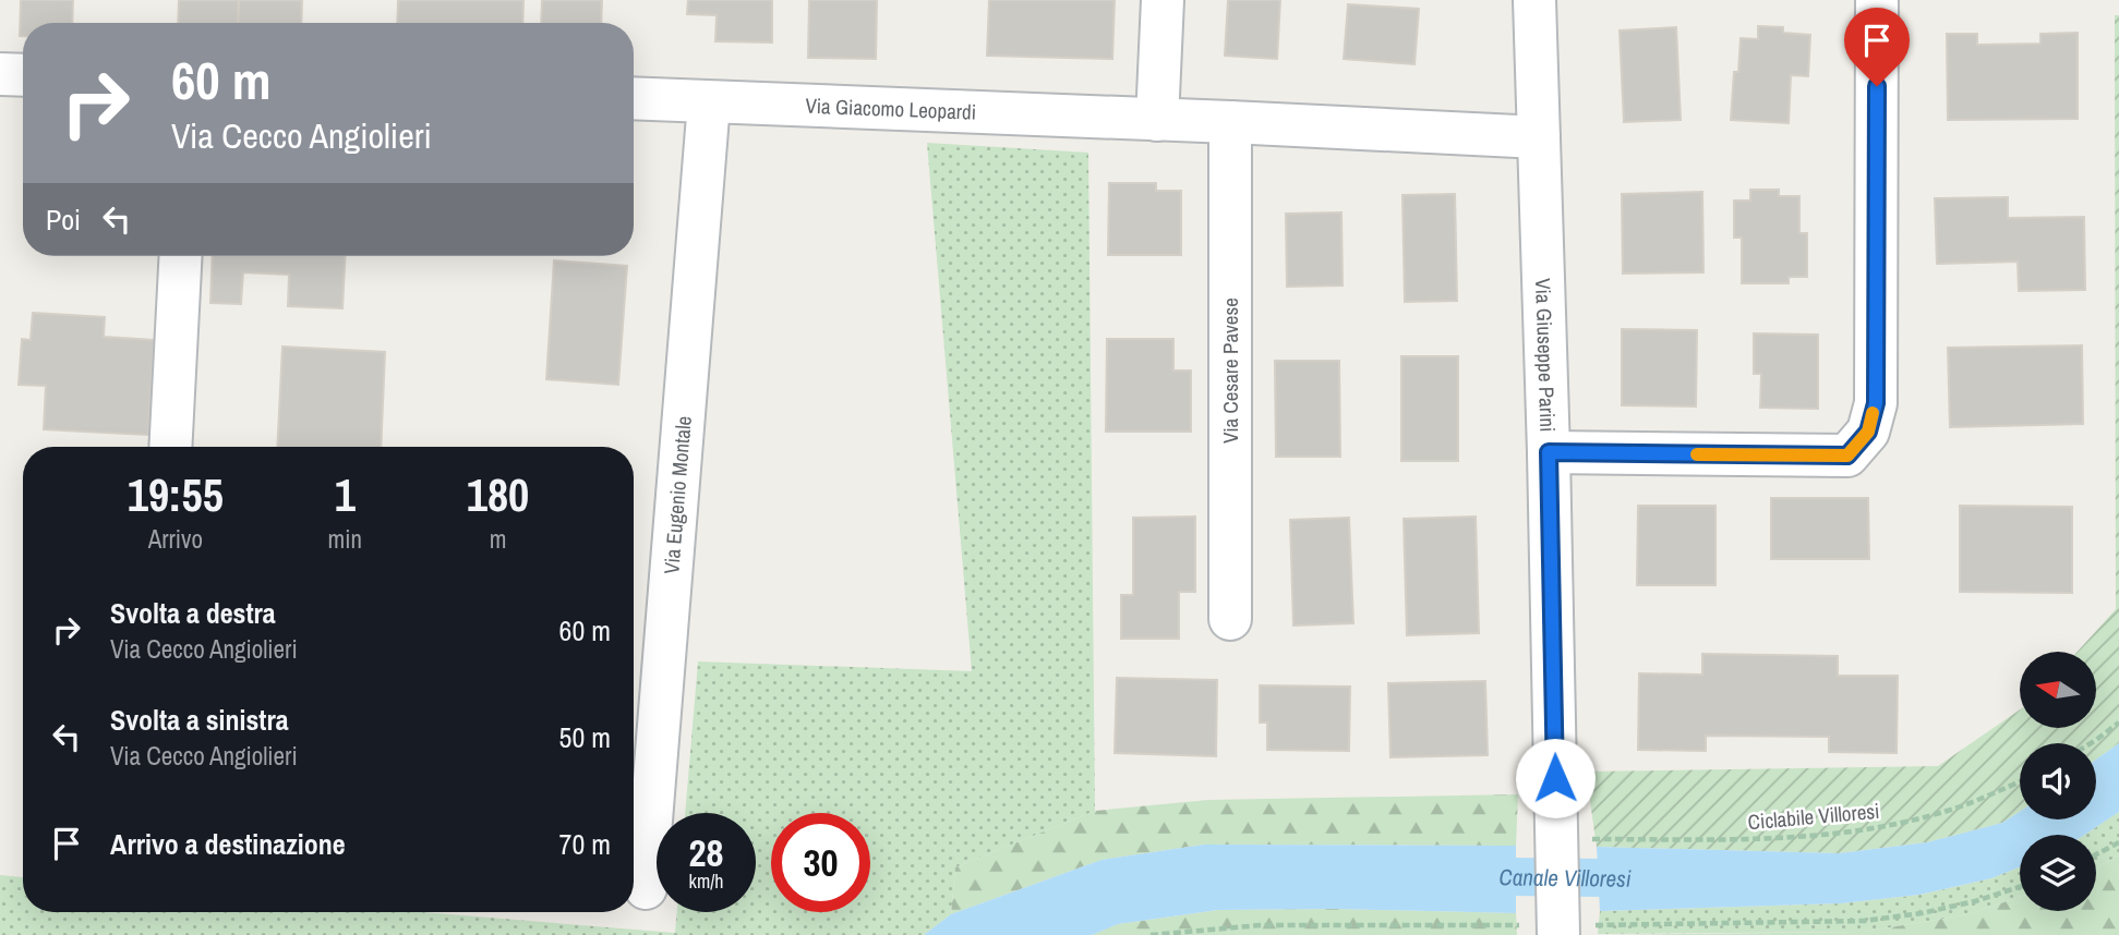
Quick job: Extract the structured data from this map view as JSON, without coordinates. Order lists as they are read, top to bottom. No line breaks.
{"streets":{"street":["Via Giacomo Leopardi","Via Giuseppe Parini","Via Cesare Pavese","Via Eugenio Montale"],"path":["Ciclabile Villoresi"]},"crossings":[["Via Giacomo Leopardi","Via Giuseppe Parini"],["Via Giacomo Leopardi","Via Cesare Pavese"],["Via Giacomo Leopardi","Via Eugenio Montale"],["Via Giuseppe Parini","Ciclabile Villoresi"]],"water":["Canale Villoresi"],"north":"left","page":{"turn":["60 m","Via Cecco Angiolieri"],"then":"Poi","eta":["19:55","Arrivo","1","min","180","m"],"list":[{"name":"Svolta a destra","note":"Via Cecco Angiolieri","value":"60 m"},{"name":"Svolta a sinistra","note":"Via Cecco Angiolieri","value":"50 m"},{"name":"Arrivo a destinazione","value":"70 m"}],"speed":"28 km/h","limit":"30"}}
